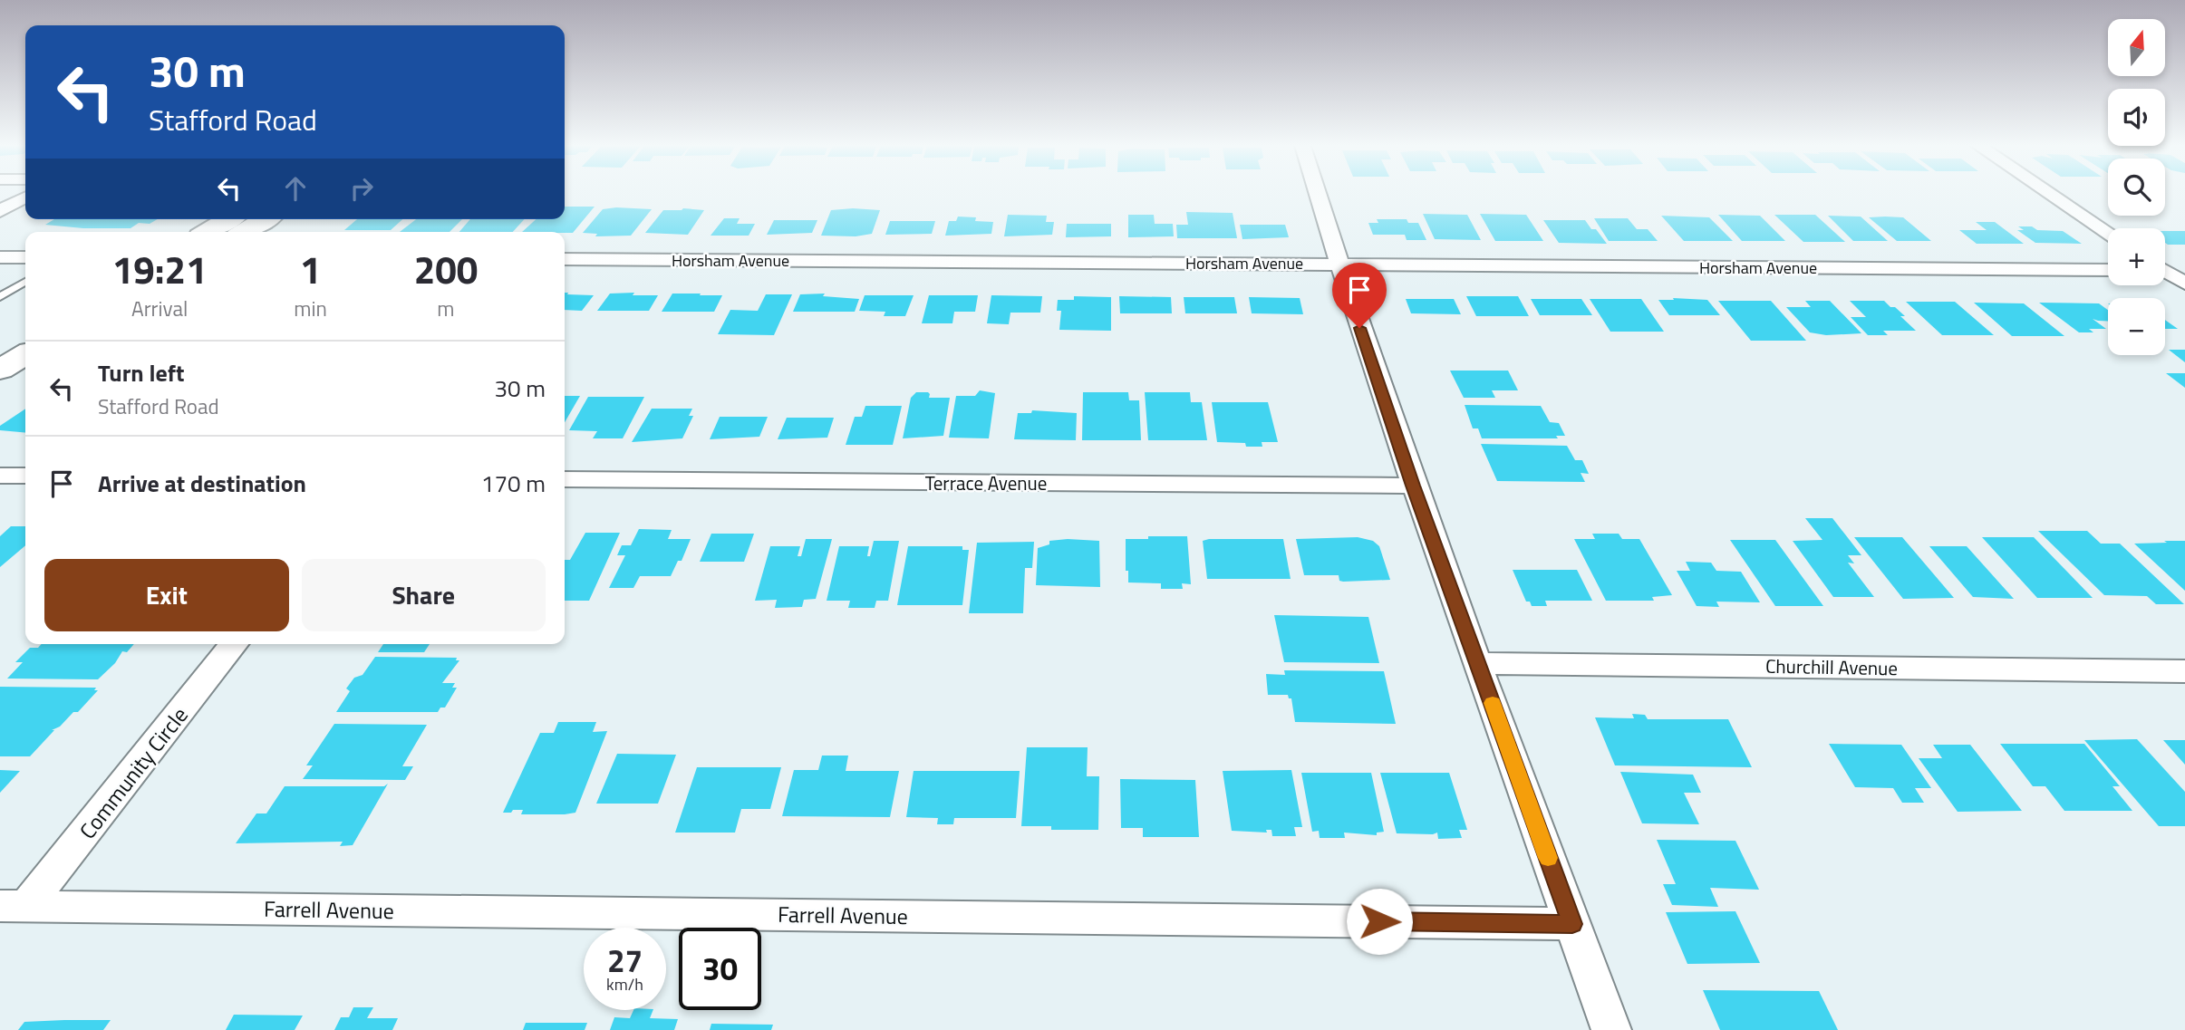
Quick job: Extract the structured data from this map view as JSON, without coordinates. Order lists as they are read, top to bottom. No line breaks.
{"streets":{"street":["Horsham Avenue","Terrace Avenue","Churchill Avenue","Community Circle","Farrell Avenue"]},"crossings":[["Community Circle","Farrell Avenue"]],"north":"top","page":{"map_buttons":["+","−"],"turn":["30 m","Stafford Road"],"eta":["19:21","Arrival","1","min","200","m"],"list":[{"name":"Turn left","note":"Stafford Road","value":"30 m"},{"name":"Arrive at destination","value":"170 m"}],"buttons":["Exit","Share"],"speed":"27 km/h","limit":"30"}}
